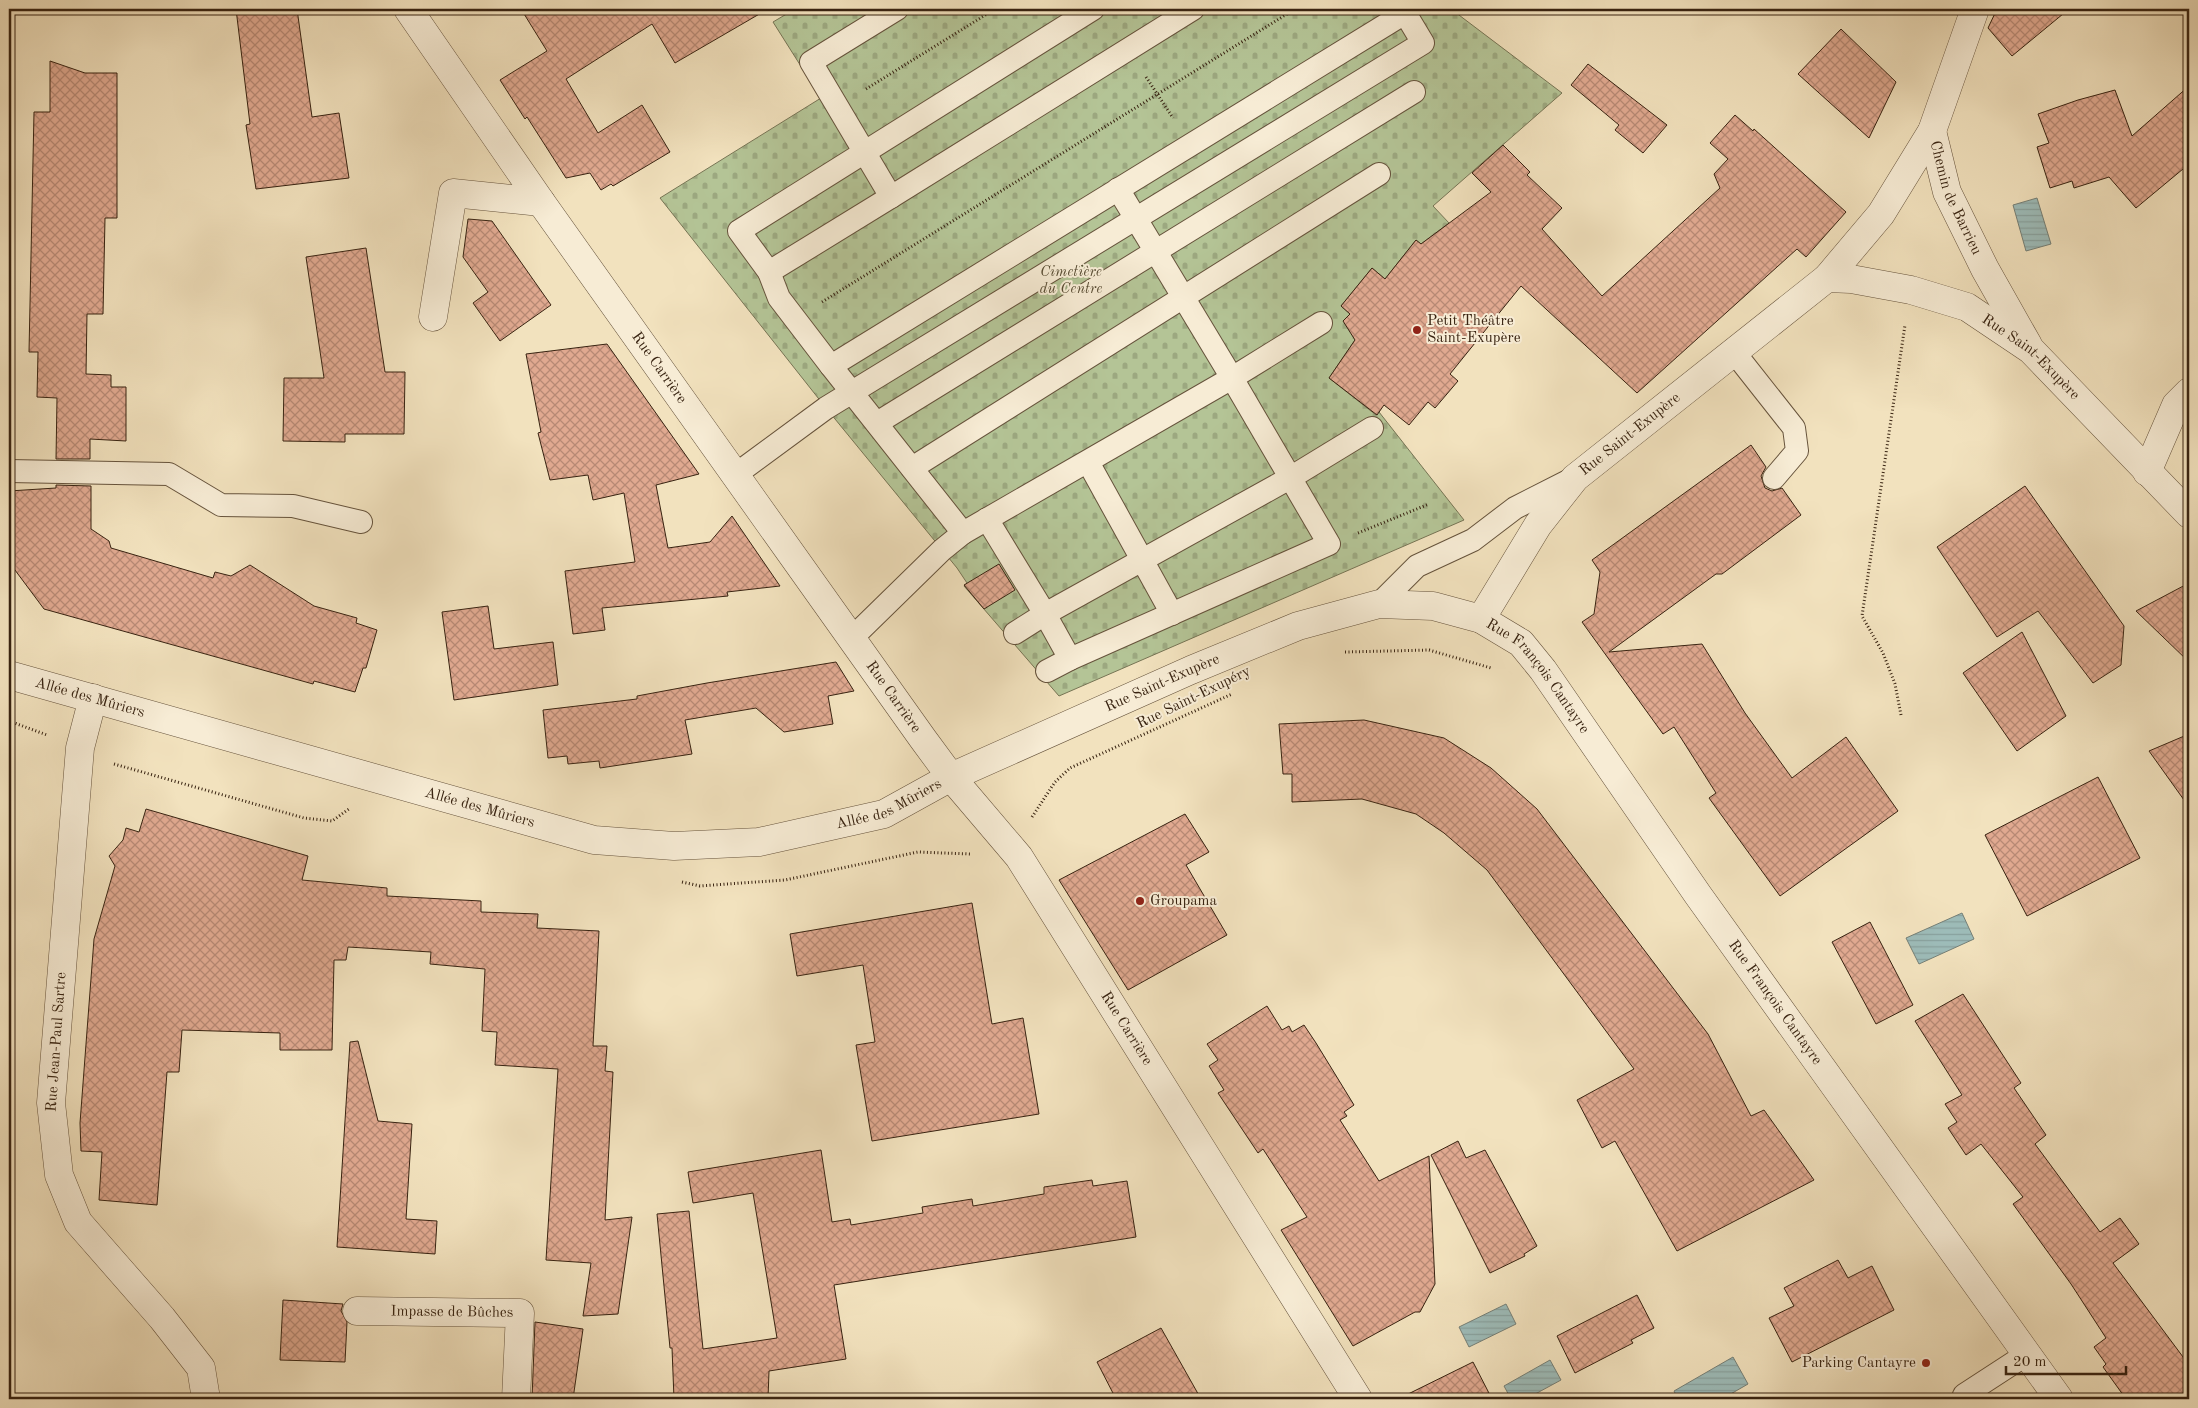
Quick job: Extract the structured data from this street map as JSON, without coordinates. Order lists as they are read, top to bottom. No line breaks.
{"streets":{"street":["Chemin de Barrieu","Rue Saint-Exupère","Rue Carrière","Rue François Cantayre","Allée des Mûriers","Rue Jean-Paul Sartre","Impasse de Bûches"],"path":["Rue Saint-Exupéry"]},"crossings":[["Chemin de Barrieu","Rue Saint-Exupère"],["Rue Saint-Exupère","Rue Carrière"],["Rue Saint-Exupère","Rue François Cantayre"],["Rue Saint-Exupère","Allée des Mûriers"],["Rue Carrière","Allée des Mûriers"],["Rue Carrière","Rue Saint-Exupéry"],["Allée des Mûriers","Rue Jean-Paul Sartre"]],"parks":["Cimetière du Centre"],"places":["Petit Théâtre Saint-Exupère","Groupama","Parking Cantayre"],"scale_bar":"20 m"}
